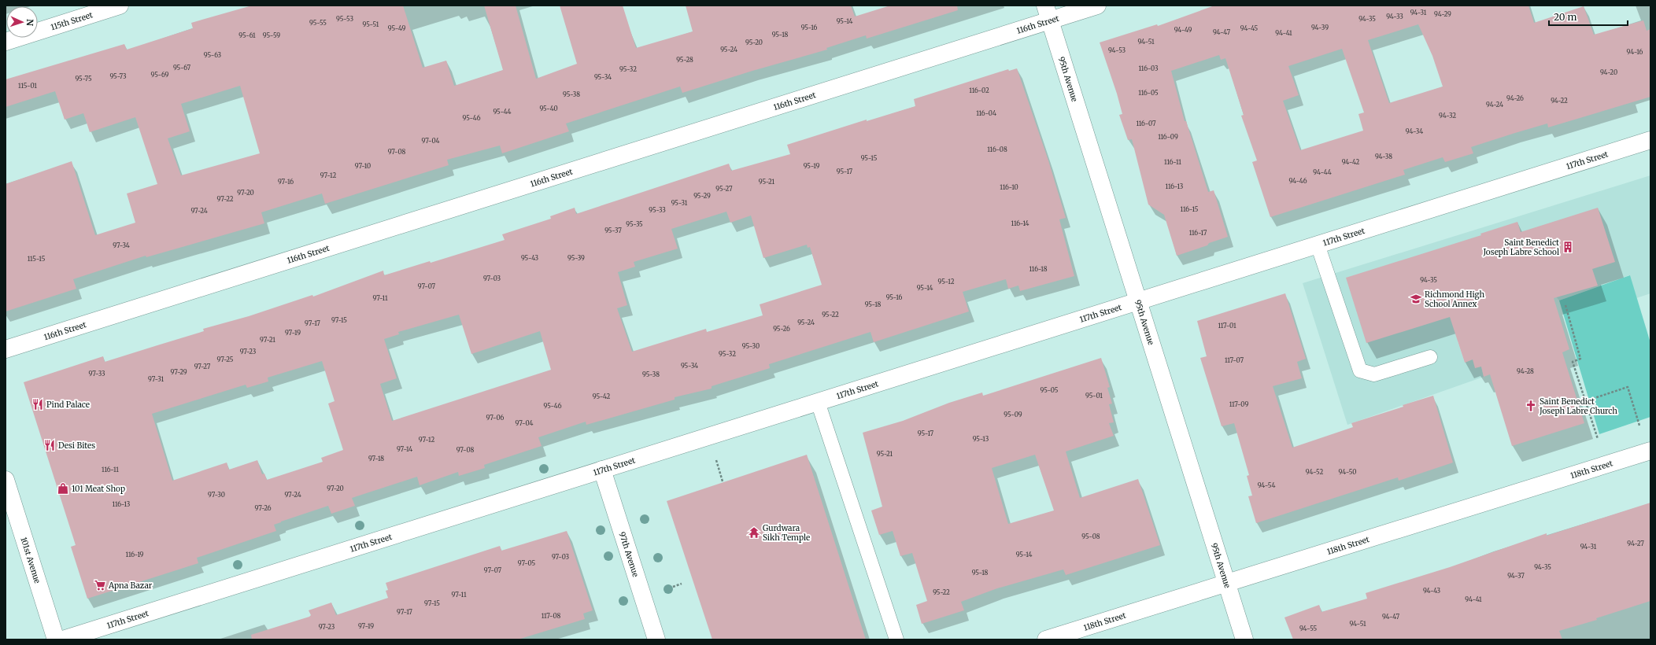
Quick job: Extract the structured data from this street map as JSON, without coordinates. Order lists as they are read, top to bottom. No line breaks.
{"streets":{"street":["115th Street","116th Street","95th Avenue","117th Street","118th Street","97th Avenue","101st Avenue"]},"crossings":[["116th Street","95th Avenue"],["95th Avenue","117th Street"],["95th Avenue","118th Street"],["117th Street","97th Avenue"]],"places":{"building":["Saint Benedict Joseph Labre School"],"school or university":["Richmond High School Annex"],"restaurant":["Pind Palace","Desi Bites"],"church":["Saint Benedict Joseph Labre Church"],"shop":["101 Meat Shop"],"temple":["Gurdwara Sikh Temple"],"supermarket":["Apna Bazar"]},"house_numbers":["94-31","94-29","94-33","95-53","94-35","95-14","95-55","95-51","95-16","94-39","95-49","94-45","94-49","94-47","94-41","95-18","95-61","95-59","94-51","95-20","95-24","94-53","94-16","95-63","95-28","95-67","116-03","95-32","94-20","95-69","95-73","95-34","95-75","115-01","116-02","116-05","95-38","94-26","94-22","94-24","95-40","95-44","116-04","94-32","95-46","116-07","94-34","116-09","97-04","116-08","97-08","94-38","95-15","116-11","94-42","97-10","95-19","95-17","94-44","97-12","94-46","97-16","95-21","116-13","116-10","95-27","97-20","95-29","97-22","95-31","116-15","95-33","97-24","116-14","95-35","95-37","116-17","97-34","95-43","95-39","115-15","116-18","97-03","94-35","95-12","97-07","95-14","95-16","97-11","95-18","95-22","97-15","95-24","97-17","117-01","95-26","97-19","97-21","95-30","97-23","95-32","97-25","117-07","95-34","97-27","94-28","97-29","97-33","95-38","97-31","95-05","95-01","95-42","117-09","95-46","95-09","97-06","97-04","95-17","95-13","97-12","97-14","97-08","95-21","97-18","116-11","94-52","94-50","94-54","97-20","97-30","97-24","116-13","97-26","95-08","94-27","94-31","116-19","95-14","97-03","97-05","94-35","97-07","95-18","94-37","94-43","95-22","97-11","94-41","97-15","97-17","117-08","94-47","94-51","97-19","97-23","94-55"],"scale_bar":"20 m","north":"right"}
